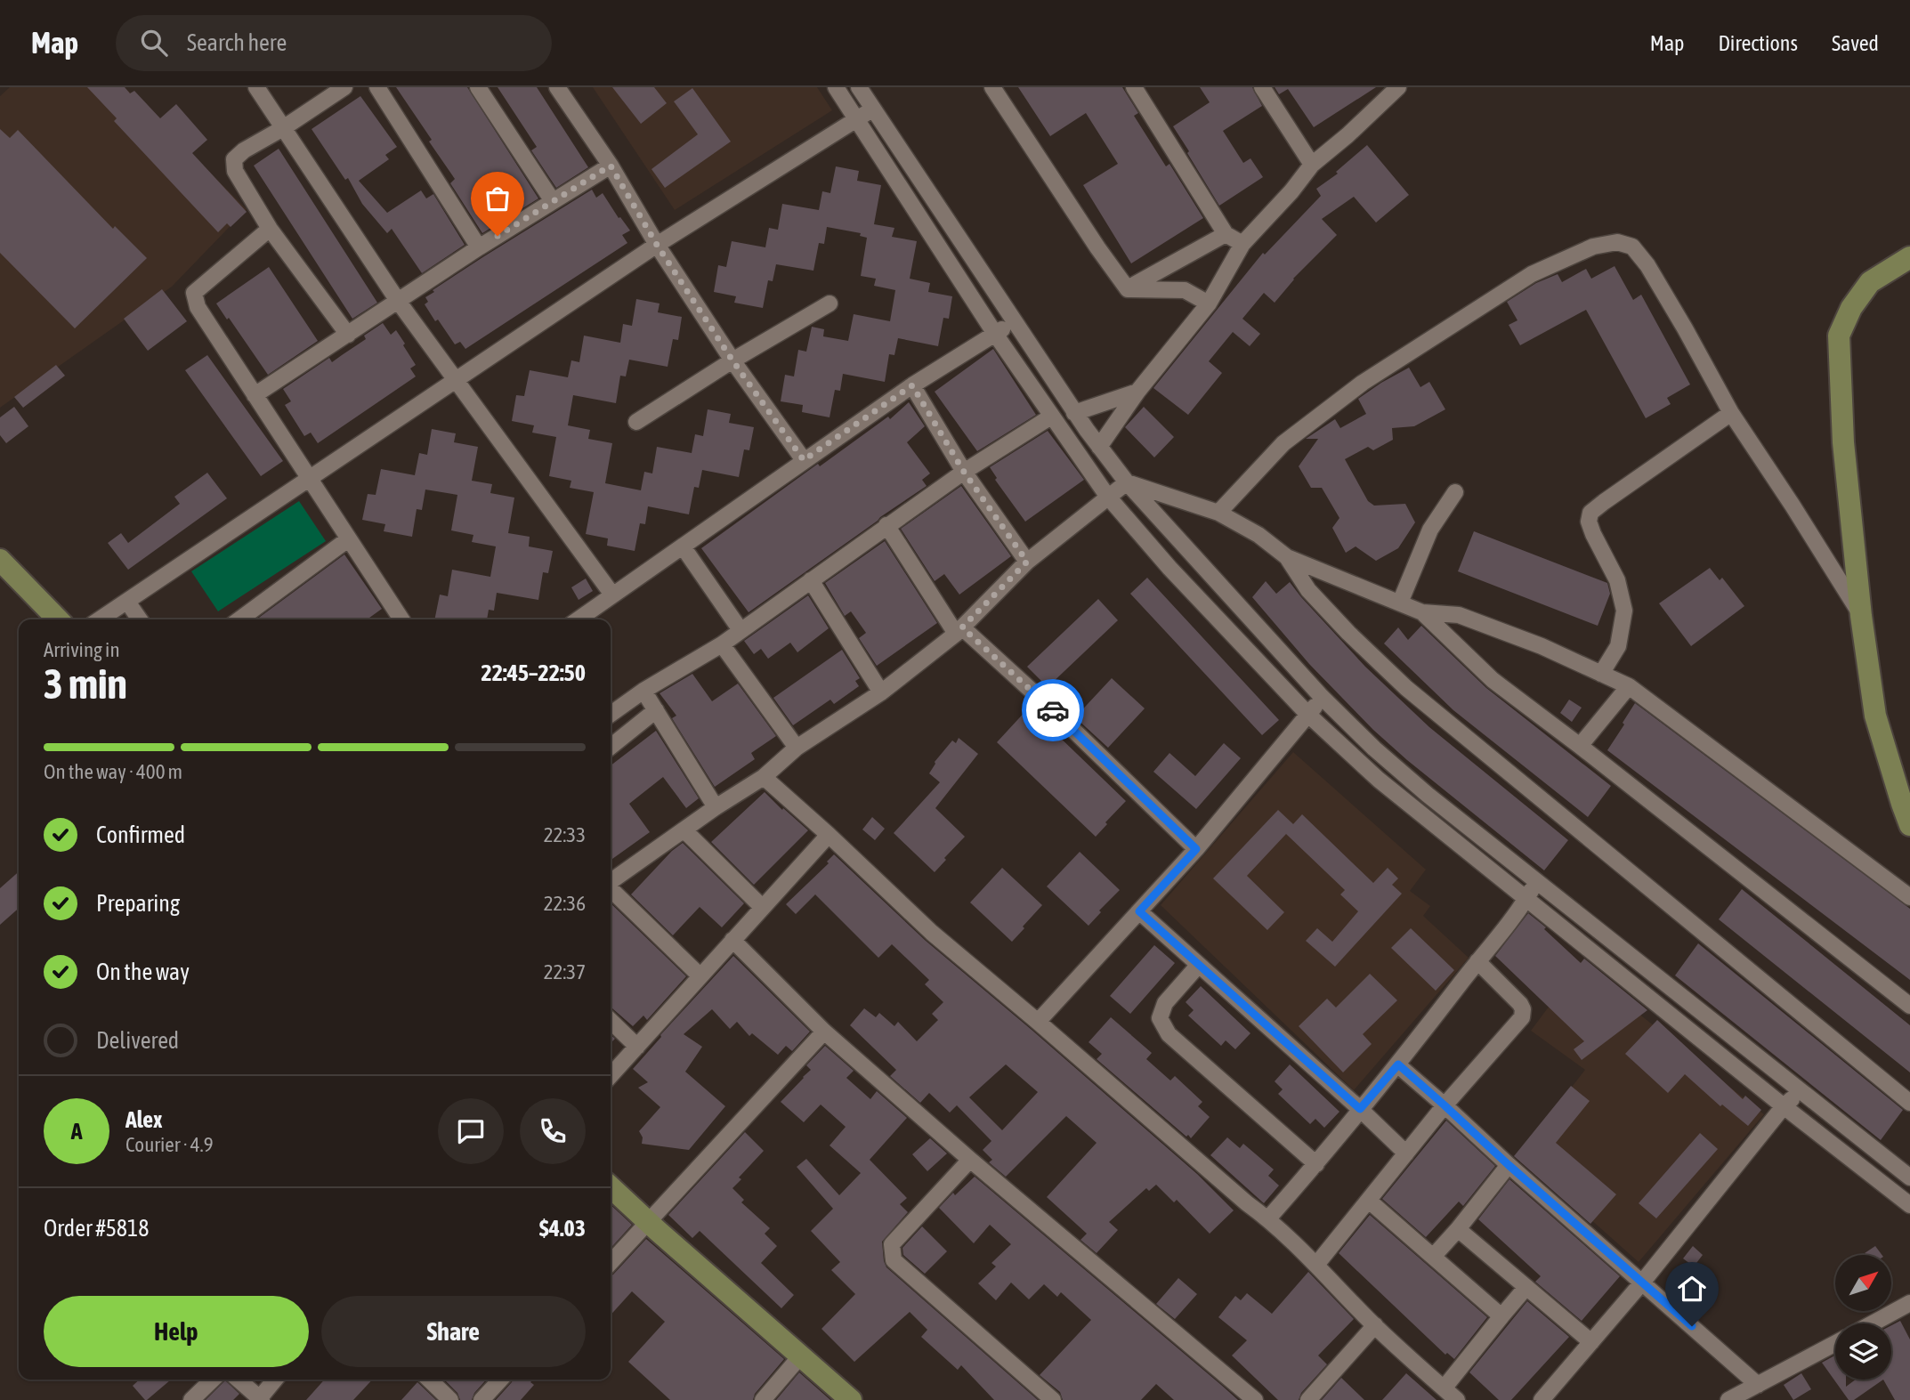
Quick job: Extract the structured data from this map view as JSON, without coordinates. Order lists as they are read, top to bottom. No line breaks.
{"north":"top right","page":{"header":"Map","search":"Search here","nav":["Map","Directions","Saved"],"heading":["3 min","Arriving in","22:45–22:50"],"panel":["Alex","Courier · 4.9","Order #5818","$4.03"],"bar":"On the way · 400 m","list":[["Confirmed","22:33"],["Preparing","22:36"],["On the way","22:37"],"Delivered"],"round":"A","buttons":["Help","Share"]}}
